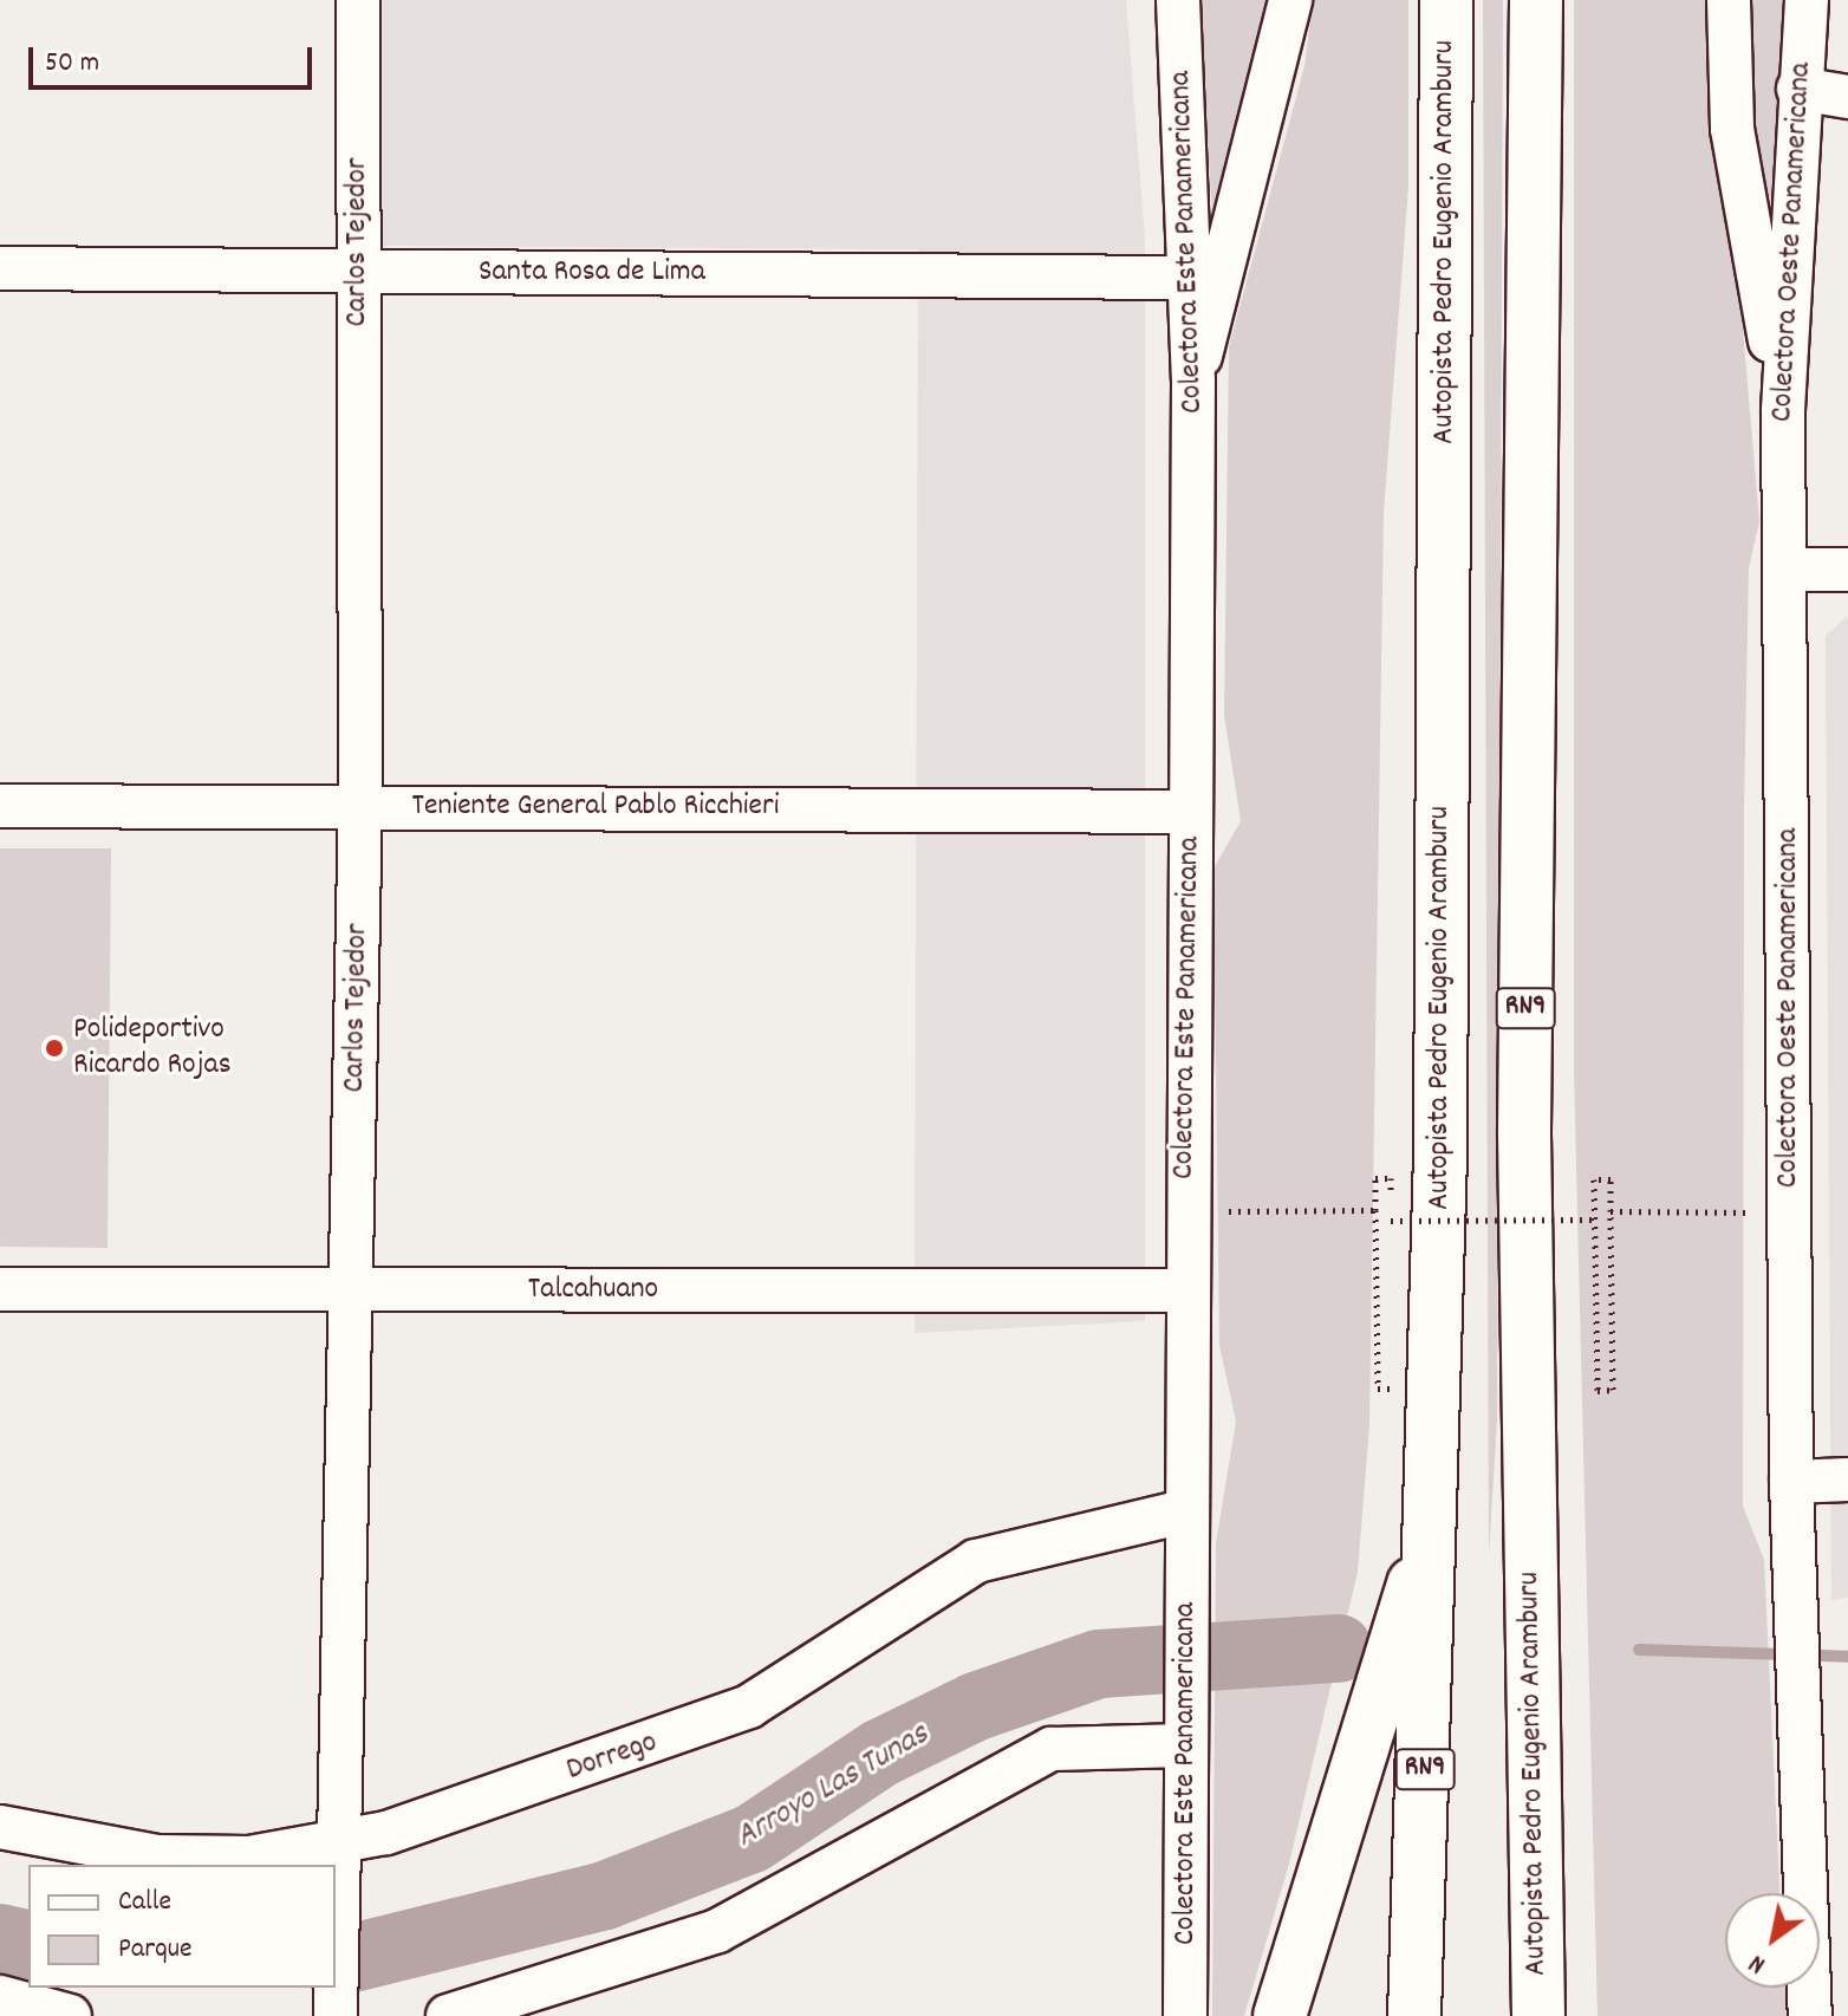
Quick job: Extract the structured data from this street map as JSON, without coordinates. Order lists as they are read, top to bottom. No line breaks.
{"streets":{"highway":["Autopista Pedro Eugenio Aramburu","RN9"],"street":["Carlos Tejedor","Colectora Este Panamericana","Colectora Oeste Panamericana","Santa Rosa de Lima","Teniente General Pablo Ricchieri","Talcahuano","Dorrego"]},"crossings":[["Carlos Tejedor","Santa Rosa de Lima"],["Carlos Tejedor","Teniente General Pablo Ricchieri"],["Carlos Tejedor","Talcahuano"],["Carlos Tejedor","Dorrego"],["Colectora Este Panamericana","Santa Rosa de Lima"],["Colectora Este Panamericana","Teniente General Pablo Ricchieri"],["Colectora Este Panamericana","Talcahuano"],["Colectora Este Panamericana","Dorrego"]],"water":["Arroyo Las Tunas"],"places":["Polideportivo Ricardo Rojas"],"legend":["Calle","Parque"],"scale_bar":"50 m","north":"bottom left"}
